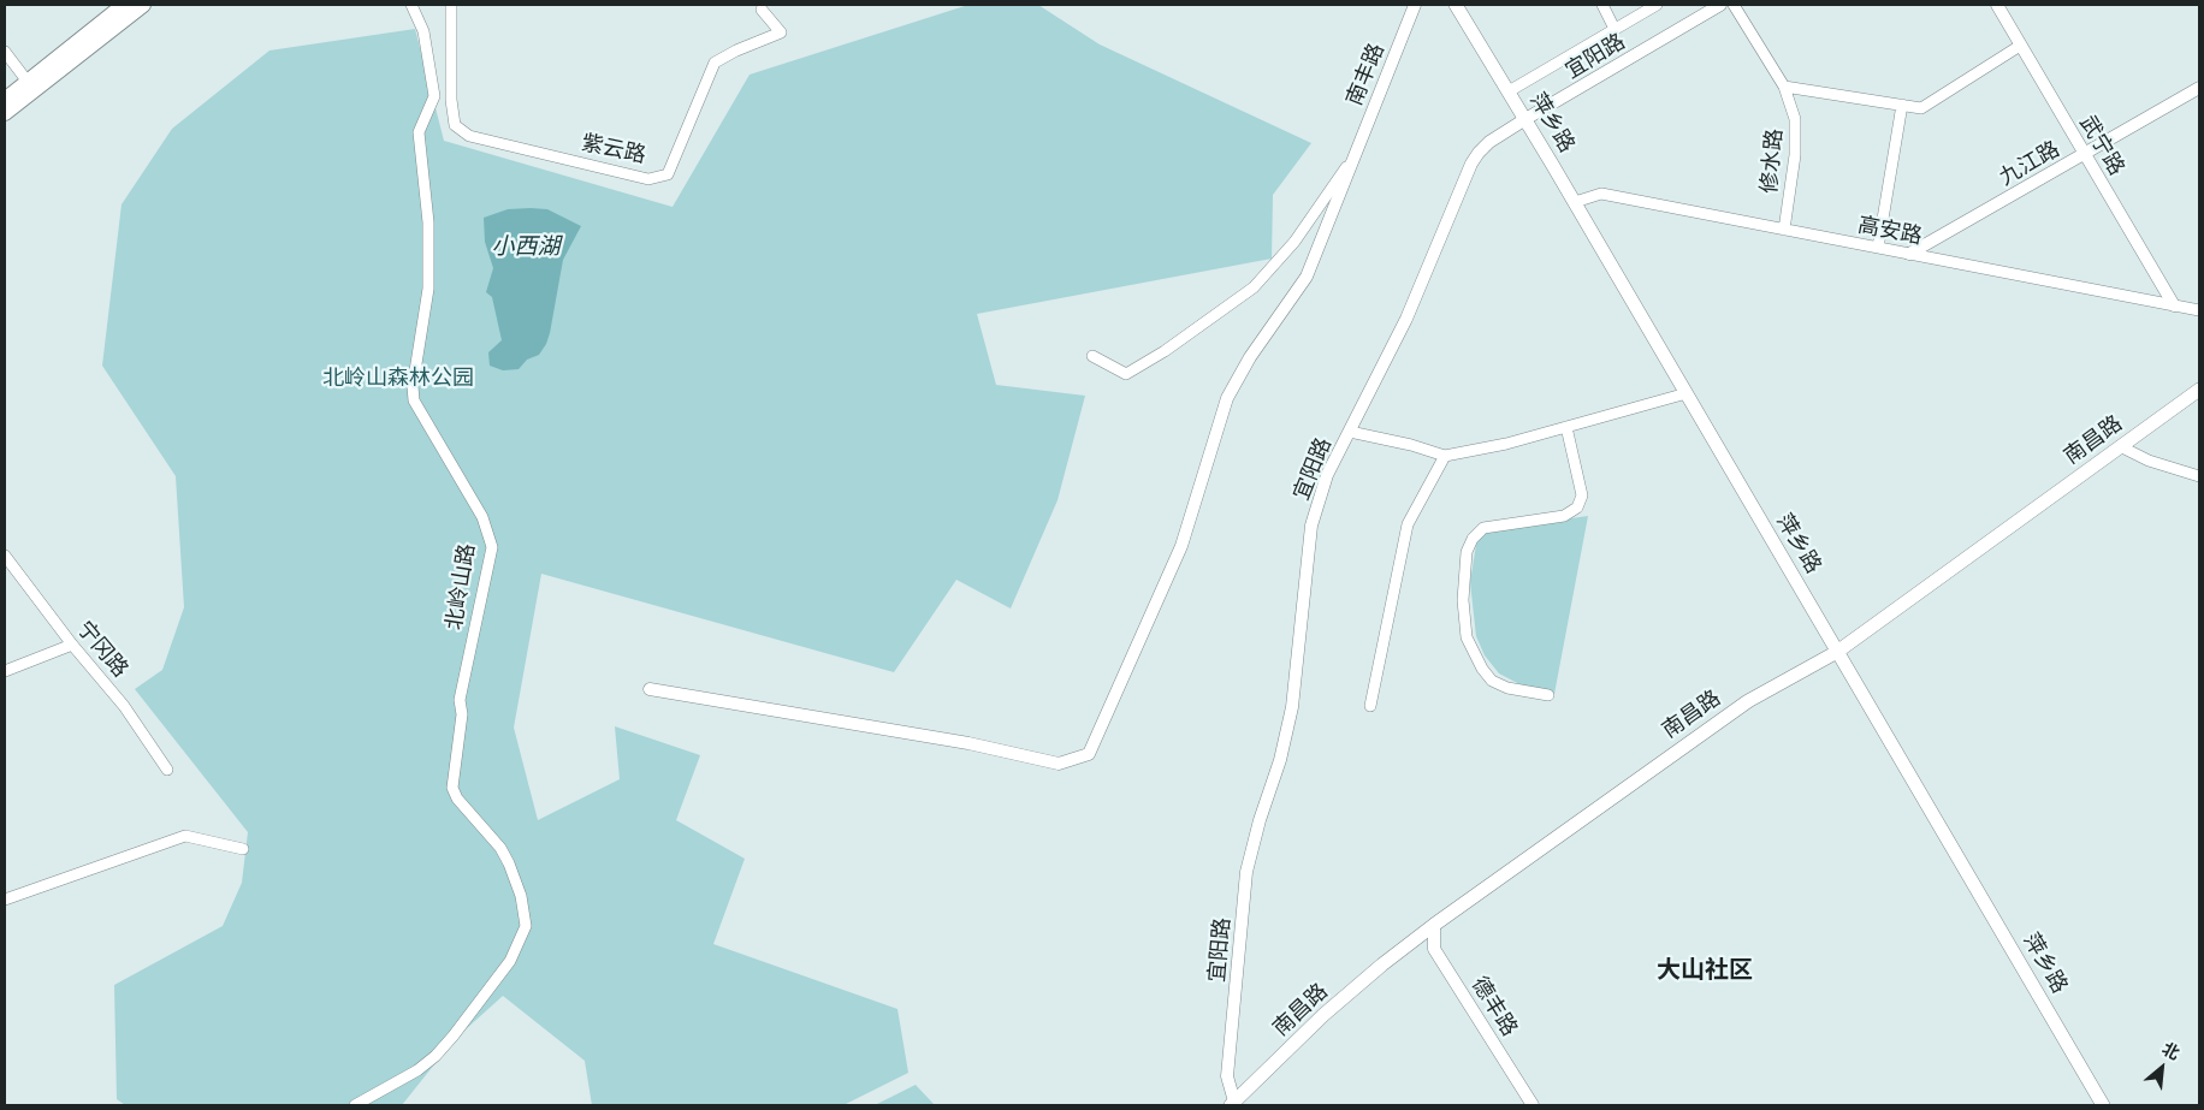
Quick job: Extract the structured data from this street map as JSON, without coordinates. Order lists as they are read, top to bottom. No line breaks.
{"streets":{"main road":["萍乡路","南昌路"],"street":["宜阳路","南丰路","武宁路","紫云路","修水路","九江路","高安路","北岭山路","宁冈路","德丰路"]},"crossings":[["宜阳路","萍乡路"],["宜阳路","南昌路"],["萍乡路","高安路"],["萍乡路","南昌路"],["武宁路","九江路"],["武宁路","高安路"],["修水路","高安路"],["九江路","高安路"],["南昌路","德丰路"]],"districts":["大山社区"],"water":["小西湖"],"parks":["北岭山森林公园"],"north":"top right"}
